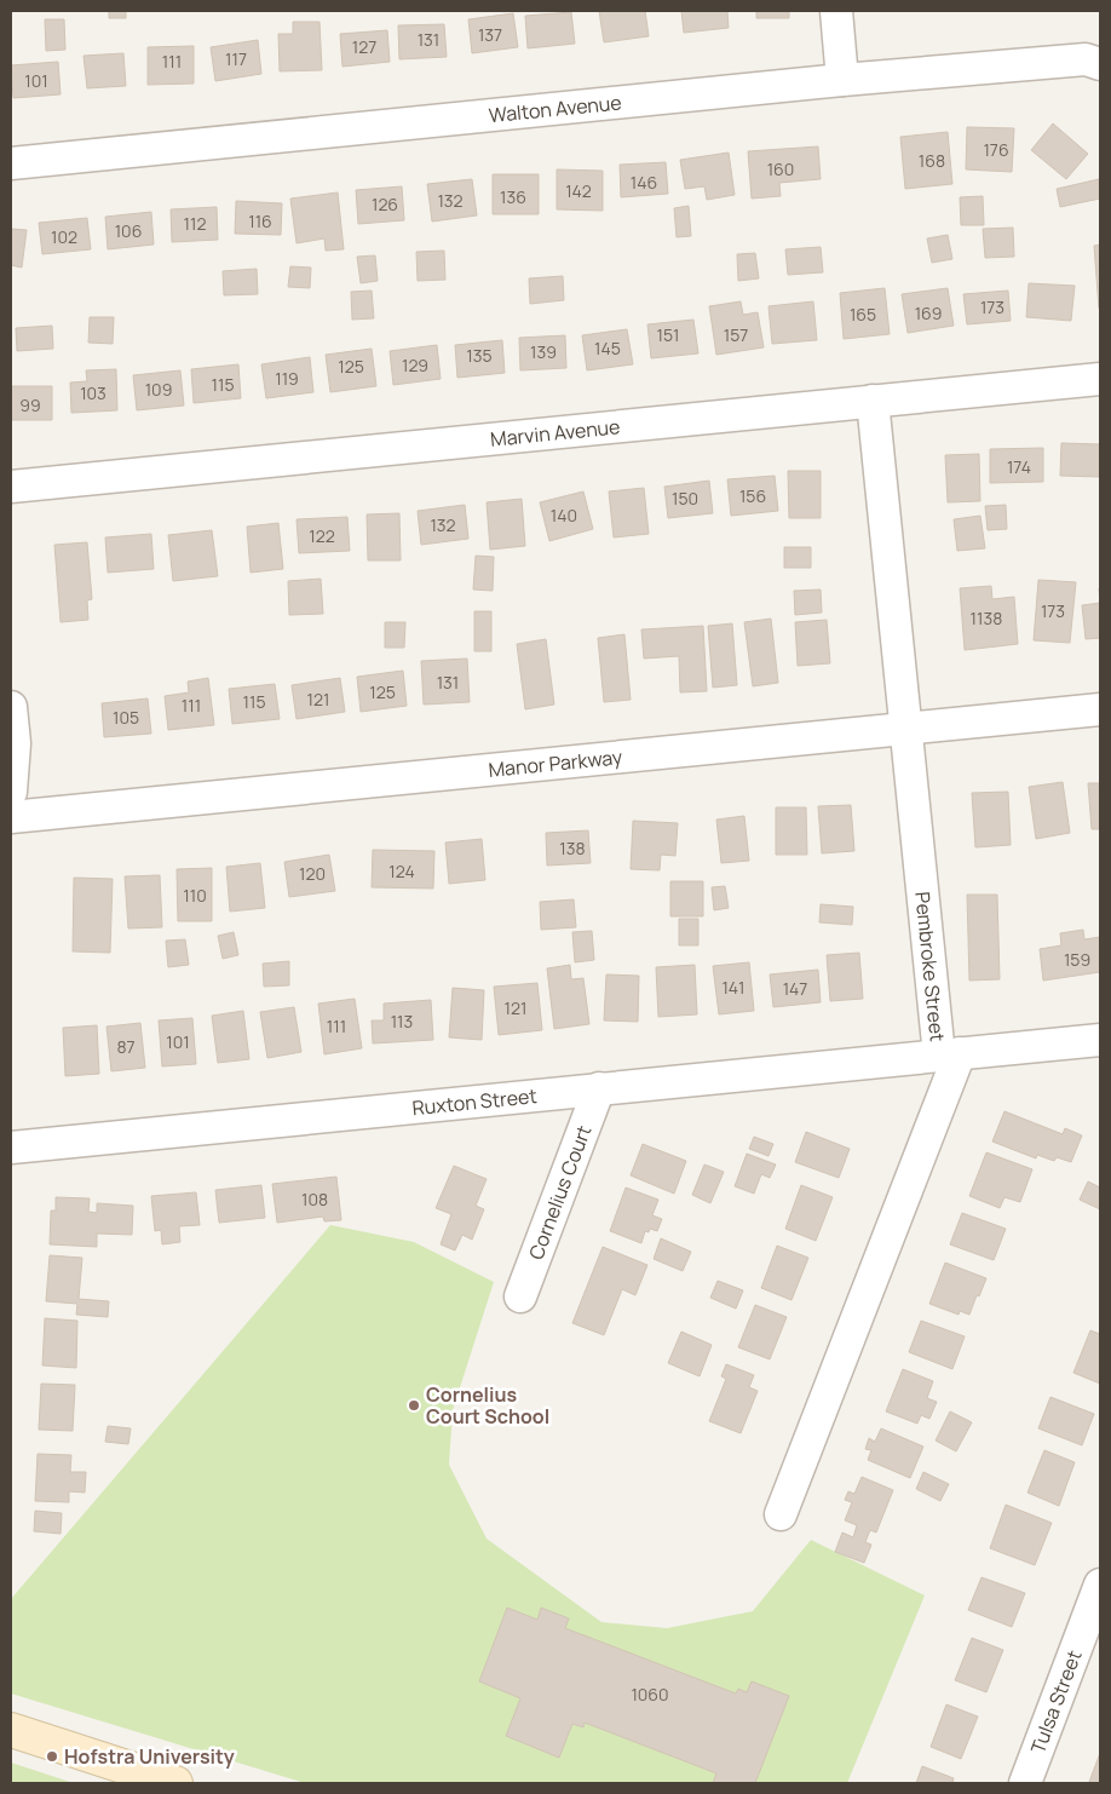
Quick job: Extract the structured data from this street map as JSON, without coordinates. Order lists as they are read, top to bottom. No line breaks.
{"streets":{"street":["Walton Avenue","Marvin Avenue","Manor Parkway","Pembroke Street","Ruxton Street","Cornelius Court","Tulsa Street"]},"crossings":[["Marvin Avenue","Pembroke Street"],["Manor Parkway","Pembroke Street"],["Pembroke Street","Ruxton Street"],["Ruxton Street","Cornelius Court"]],"places":["Cornelius Court School","Hofstra University"],"house_numbers":["137","131","127","117","111","101","176","168","160","146","142","136","132","126","116","112","106","102","173","169","165","151","157","145","139","135","129","125","119","115","109","103","99","174","156","150","140","132","122","173","1138","131","125","121","115","111","105","138","124","120","110","159","141","147","121","113","111","101","87","108","1060"]}
